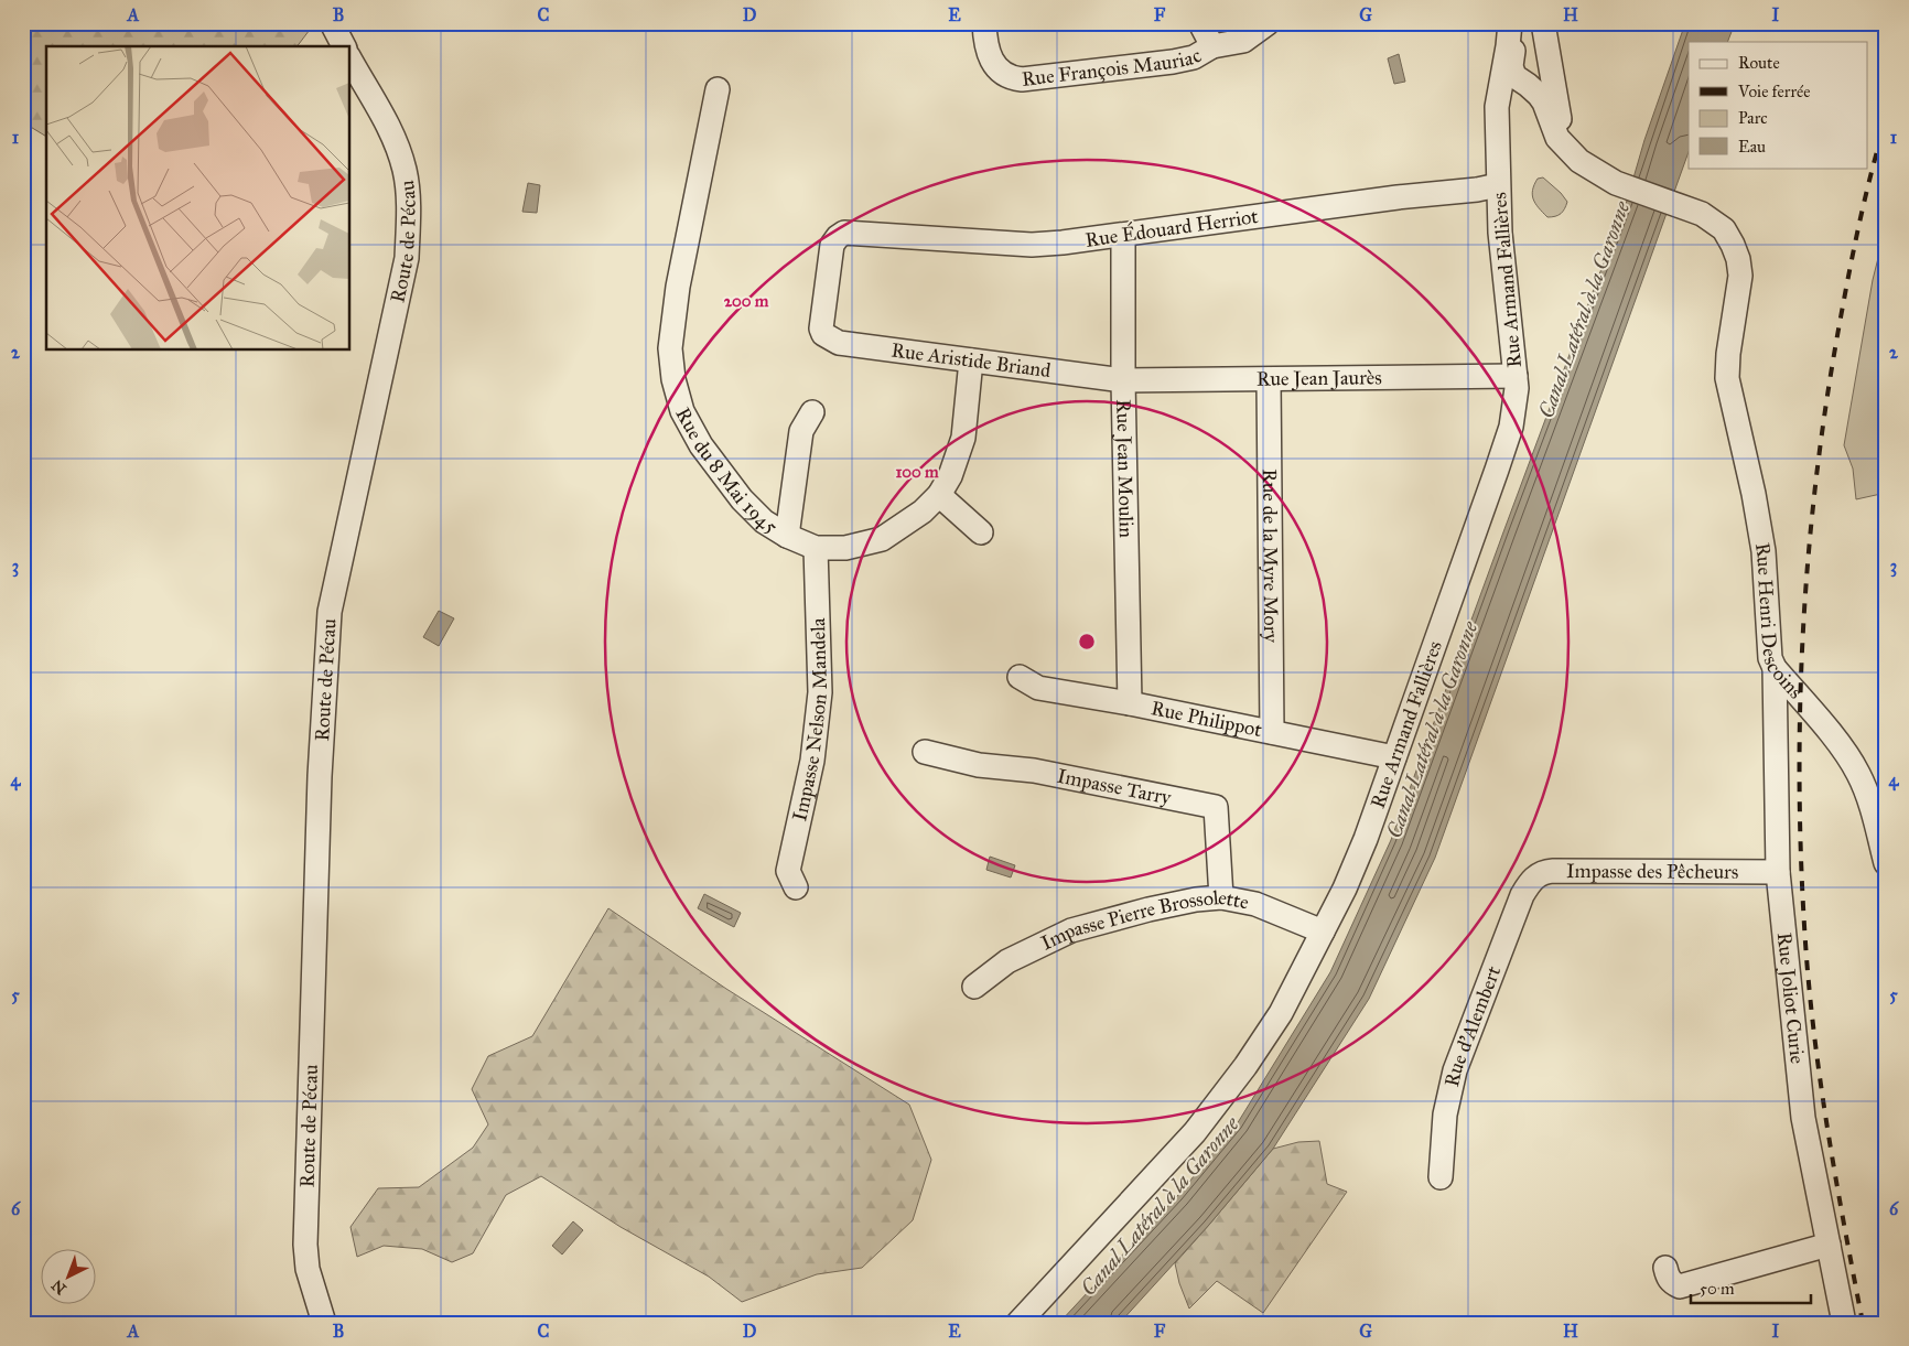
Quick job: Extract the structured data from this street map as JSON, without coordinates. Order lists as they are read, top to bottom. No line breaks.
{"streets":{"street":["Rue François Mauriac","Rue Édouard Herriot","Route de Pécau","Rue Armand Fallières","Rue Aristide Briand","Rue Jean Jaurès","Rue du 8 Mai 1945","Rue Jean Moulin","Rue de la Myre Mory","Rue Henri Descoins","Impasse Nelson Mandela","Rue Philippot","Impasse Tarry","Impasse des Pêcheurs","Impasse Pierre Brossolette","Rue Joliot Curie","Rue d'Alembert"]},"crossings":[["Rue Édouard Herriot","Rue Armand Fallières"],["Rue Édouard Herriot","Rue Aristide Briand"],["Rue Édouard Herriot","Rue Jean Moulin"],["Rue Armand Fallières","Rue Jean Jaurès"],["Rue Armand Fallières","Rue Philippot"],["Rue Armand Fallières","Impasse Pierre Brossolette"],["Rue Aristide Briand","Rue Jean Jaurès"],["Rue Aristide Briand","Rue du 8 Mai 1945"],["Rue Aristide Briand","Rue Jean Moulin"],["Rue Jean Jaurès","Rue Jean Moulin"],["Rue Jean Jaurès","Rue de la Myre Mory"],["Rue du 8 Mai 1945","Impasse Nelson Mandela"],["Rue Jean Moulin","Rue Philippot"],["Rue de la Myre Mory","Rue Philippot"],["Rue Henri Descoins","Rue Joliot Curie"],["Impasse Tarry","Impasse Pierre Brossolette"],["Impasse des Pêcheurs","Rue Joliot Curie"],["Impasse des Pêcheurs","Rue d'Alembert"]],"water":["Canal Latéral à la Garonne"],"legend":["Route","Voie ferrée","Parc","Eau"],"scale_bar":"50 m","north":"bottom left","grid":{"columns":["A","B","C","D","E","F","G","H","I"],"rows":["1","2","3","4","5","6"]},"rings":["200 m","100 m"]}
